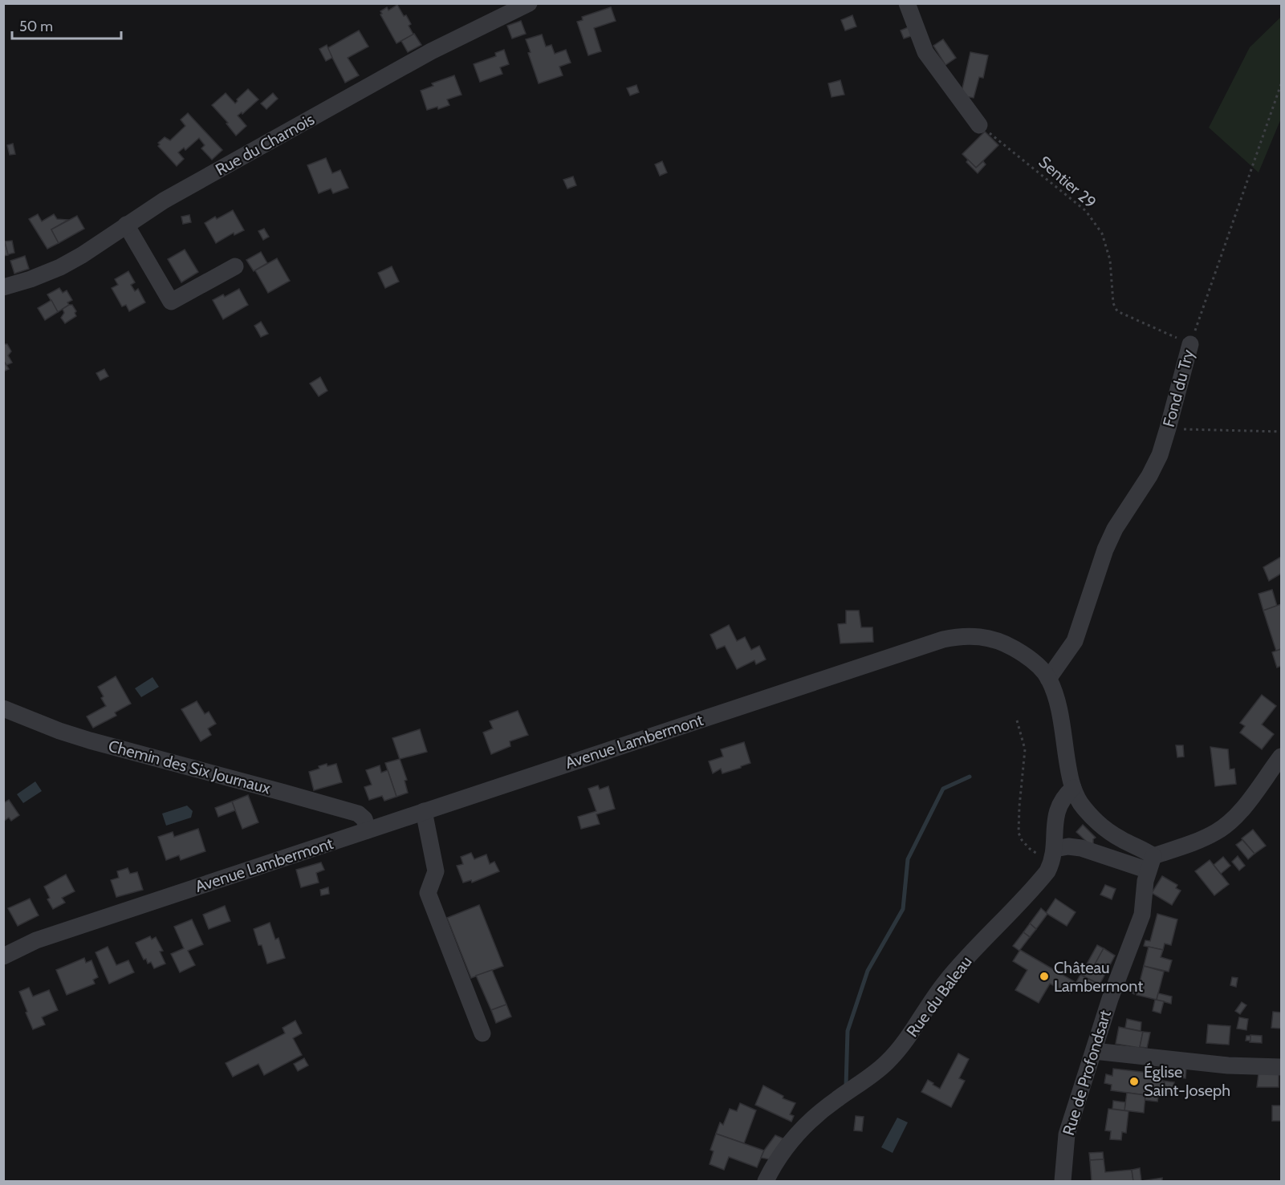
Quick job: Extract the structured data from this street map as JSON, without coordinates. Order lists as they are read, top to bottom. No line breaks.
{"streets":{"street":["Rue du Charnois","Fond du Try","Avenue Lambermont","Chemin des Six Journaux","Rue du Baleau","Rue de Profondsart"],"path":["Sentier 29"]},"crossings":[["Sentier 29","Fond du Try"],["Fond du Try","Avenue Lambermont"],["Avenue Lambermont","Chemin des Six Journaux"],["Avenue Lambermont","Rue du Baleau"],["Avenue Lambermont","Rue de Profondsart"]],"places":["Château Lambermont","Église Saint-Joseph"],"scale_bar":"50 m"}
